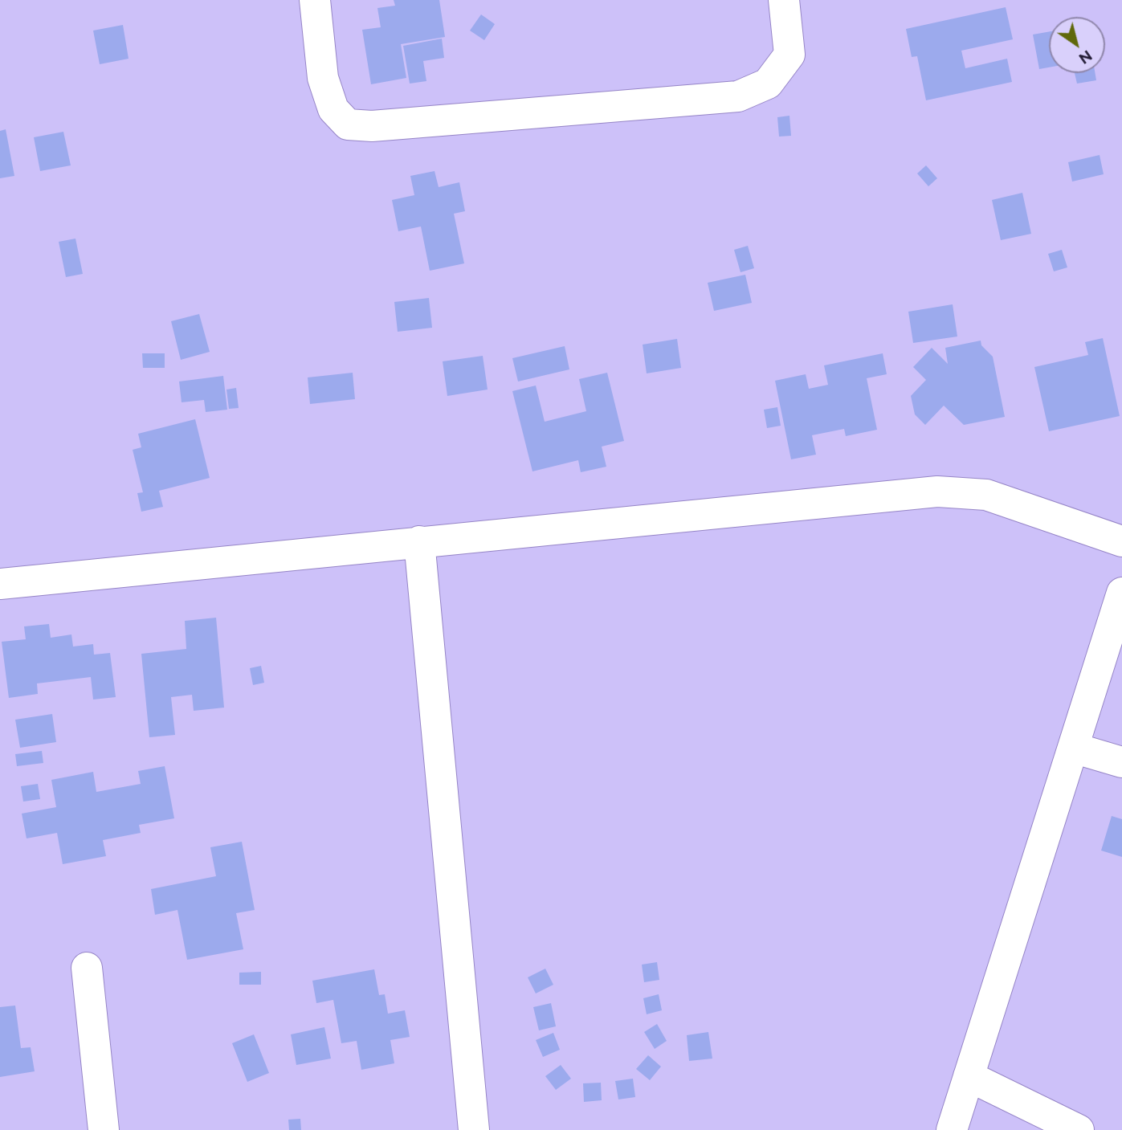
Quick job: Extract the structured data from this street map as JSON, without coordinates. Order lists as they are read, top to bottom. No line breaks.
{"north":"bottom right"}
